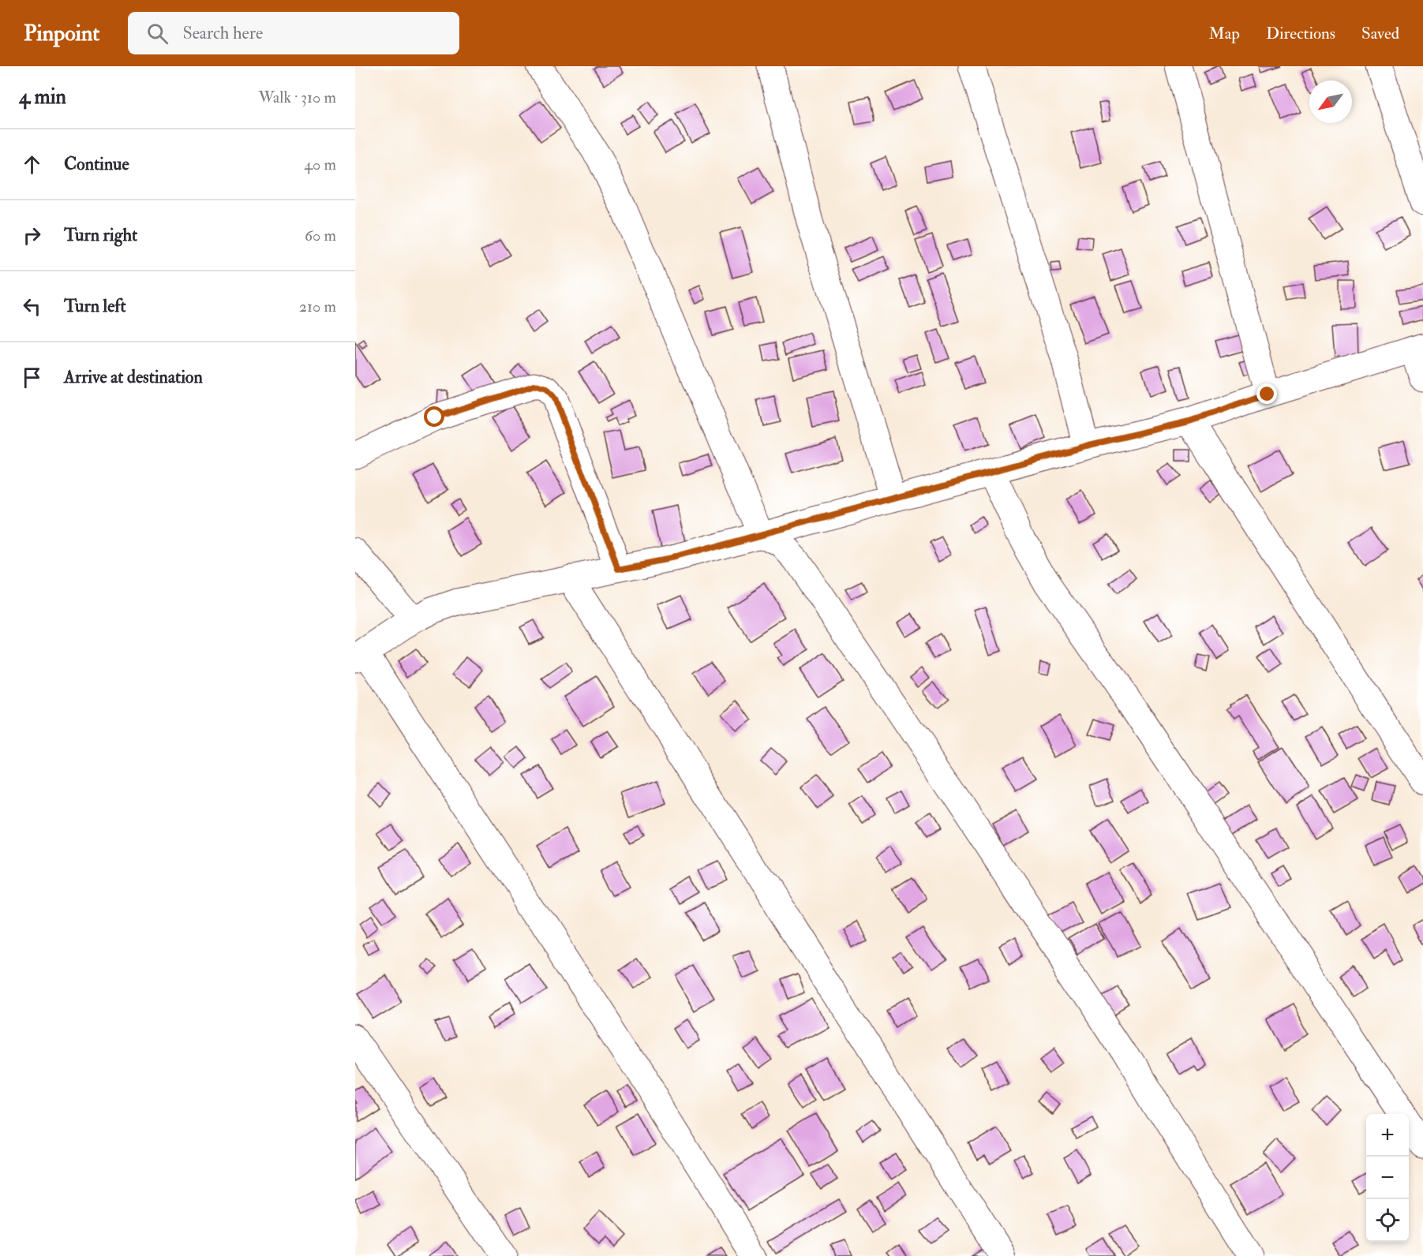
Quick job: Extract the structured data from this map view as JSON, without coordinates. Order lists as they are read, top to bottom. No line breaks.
{"north":"bottom left","page":{"header":"Pinpoint","search":"Search here","nav":["Map","Directions","Saved"],"heading":["4 min","Walk · 310 m"],"list":[["Continue","40 m"],["Turn right","60 m"],["Turn left","210 m"],"Arrive at destination"],"map_buttons":["+","−"]}}
